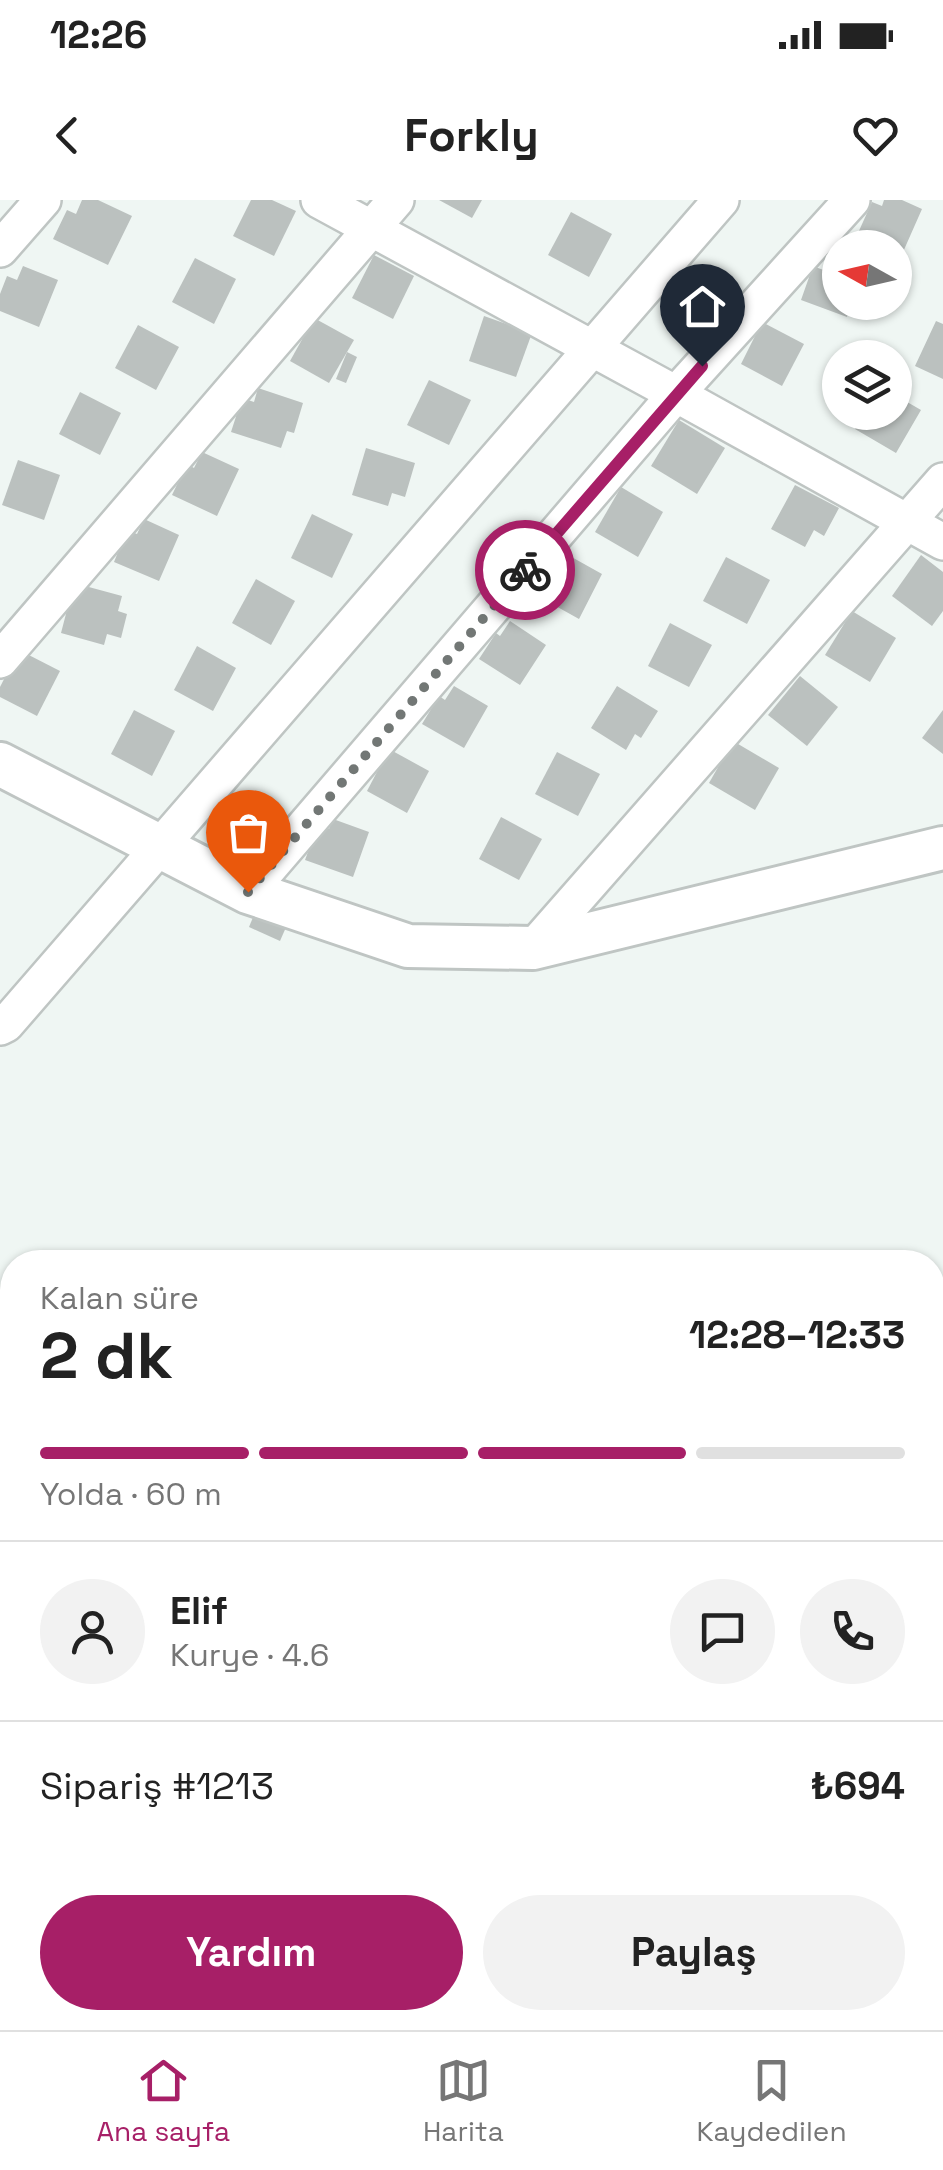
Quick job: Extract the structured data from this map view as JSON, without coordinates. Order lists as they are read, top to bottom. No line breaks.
{"north":"left","page":{"status":"12:26","header":"Forkly","heading":["2 dk","Kalan süre","12:28–12:33"],"panel":["Elif","Kurye · 4.6","Sipariş #1213","₺694"],"bar":"Yolda · 60 m","buttons":["Yardım","Paylaş"],"tabs":["Ana sayfa","Harita","Kaydedilen"]}}
